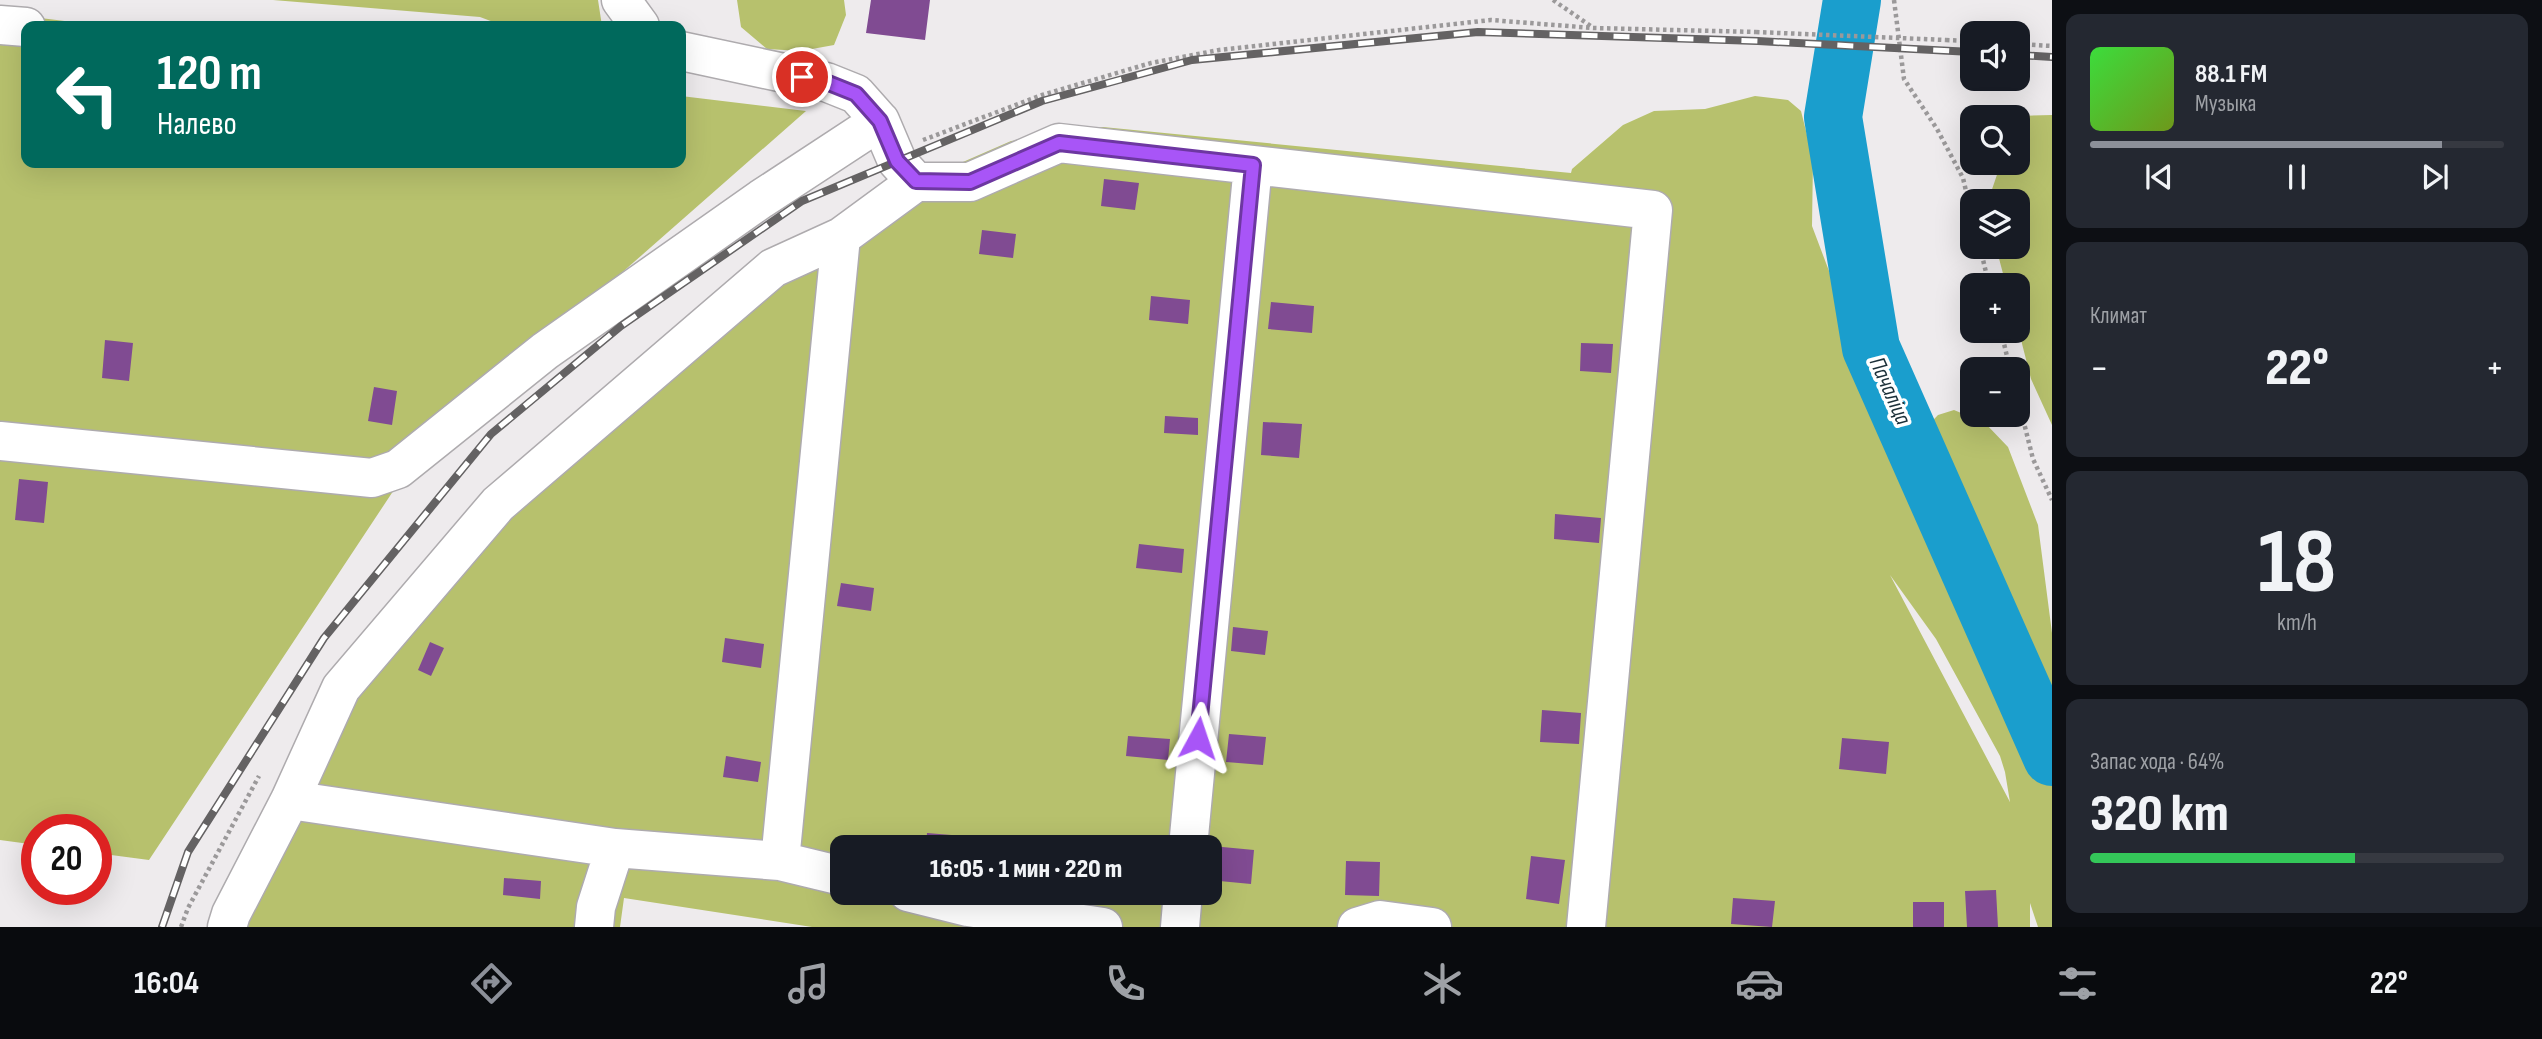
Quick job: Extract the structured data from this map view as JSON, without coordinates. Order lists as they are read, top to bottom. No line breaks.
{"water":["Пачаліца"],"page":{"map_buttons":["+","−"],"turn":["120 m","Налево"],"song":["88.1 FM","Музыка"],"tile":["Климат",["18","km/h"],["Запас хода · 64%","320 km"]],"heat":["−","22°","+"],"limit":"20","trip":"16:05 · 1 мин · 220 m","tabs":["16:04","22°"]}}
